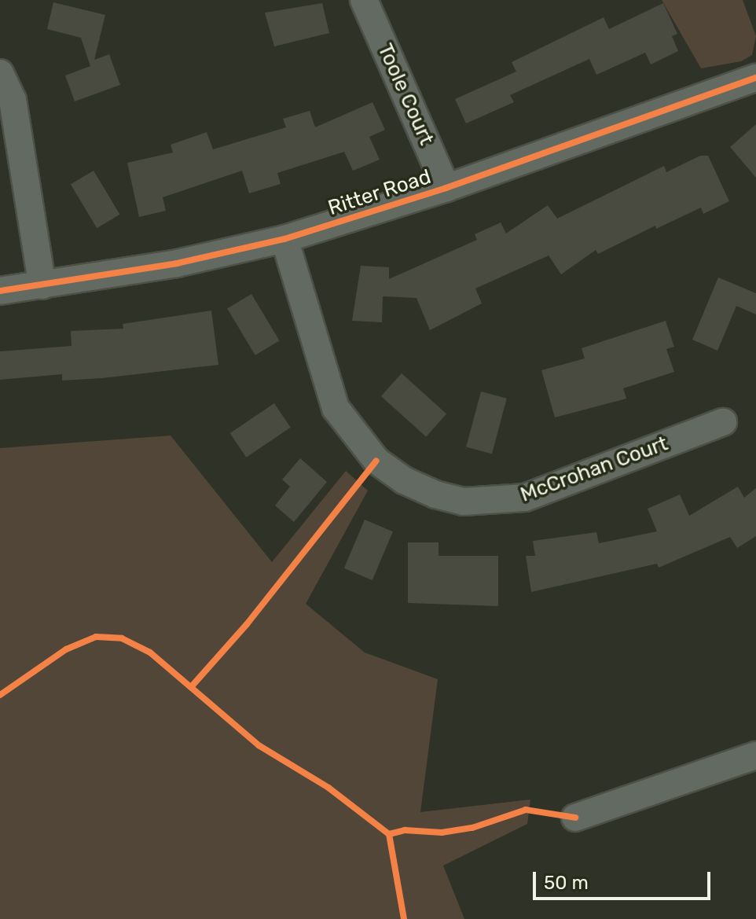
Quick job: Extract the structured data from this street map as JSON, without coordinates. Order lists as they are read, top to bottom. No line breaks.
{"streets":{"street":["Toole Court","Ritter Road","McCrohan Court"]},"crossings":[["Toole Court","Ritter Road"],["Ritter Road","McCrohan Court"]],"scale_bar":"50 m"}
